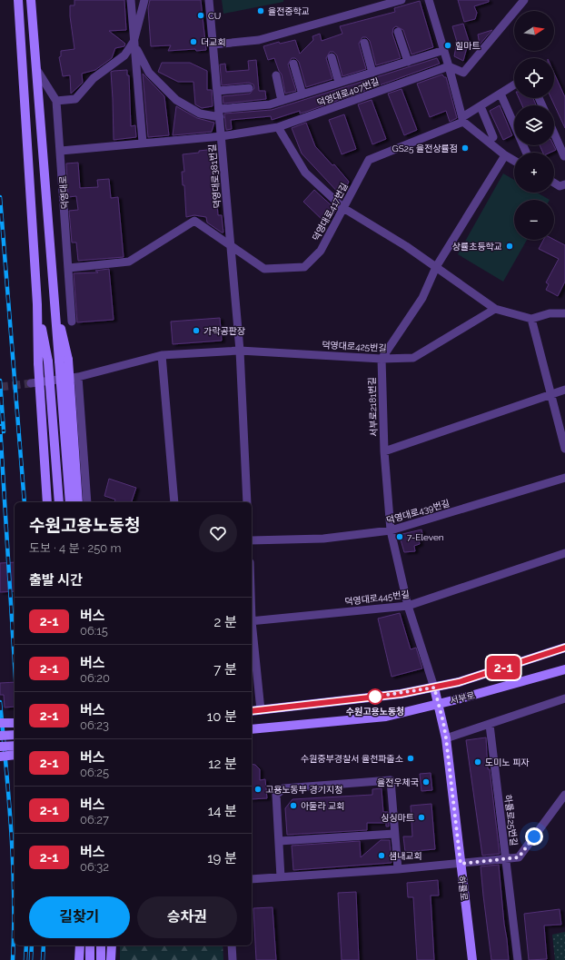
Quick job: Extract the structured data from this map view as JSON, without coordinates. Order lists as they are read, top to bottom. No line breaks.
{"streets":{"street":["덕영대로407번길","덕영대로381번길","덕영대로","덕영대로417번길","덕영대로425번길","서부로2181번길","덕영대로439번길","덕영대로445번길","서부로","하률로25번길","하률로"]},"crossings":[["덕영대로407번길","덕영대로381번길"],["덕영대로407번길","덕영대로"],["덕영대로381번길","덕영대로417번길"],["덕영대로381번길","덕영대로425번길"],["덕영대로","덕영대로417번길"],["덕영대로425번길","서부로2181번길"],["서부로2181번길","덕영대로439번길"],["서부로2181번길","덕영대로445번길"],["서부로2181번길","서부로"],["서부로2181번길","하률로"],["서부로","하률로"]],"places":["율전중학교","CU","더교회","힐마트","GS25 율전상률점","상률초등학교","가락공판장","7-Eleven","수원고용노동청","수원중부경찰서 율천파출소","도미노 피자","율전우체국","고용노동부 경기지청","아둘라 교회","싱싱마트","샘내교회"],"lines":["bus line 2-1"],"north":"right","page":{"on_map":"2-1","map_buttons":["+","−"],"heading":[["수원고용노동청","도보 · 4 분 · 250 m"],"출발 시간"],"list":[{"mark":"2-1","name":"버스","note":"06:15","value":"2 분"},{"mark":"2-1","name":"버스","note":"06:20","value":"7 분"},{"mark":"2-1","name":"버스","note":"06:23","value":"10 분"},{"mark":"2-1","name":"버스","note":"06:25","value":"12 분"},{"mark":"2-1","name":"버스","note":"06:27","value":"14 분"},{"mark":"2-1","name":"버스","note":"06:32","value":"19 분"}],"buttons":["길찾기","승차권"]}}
